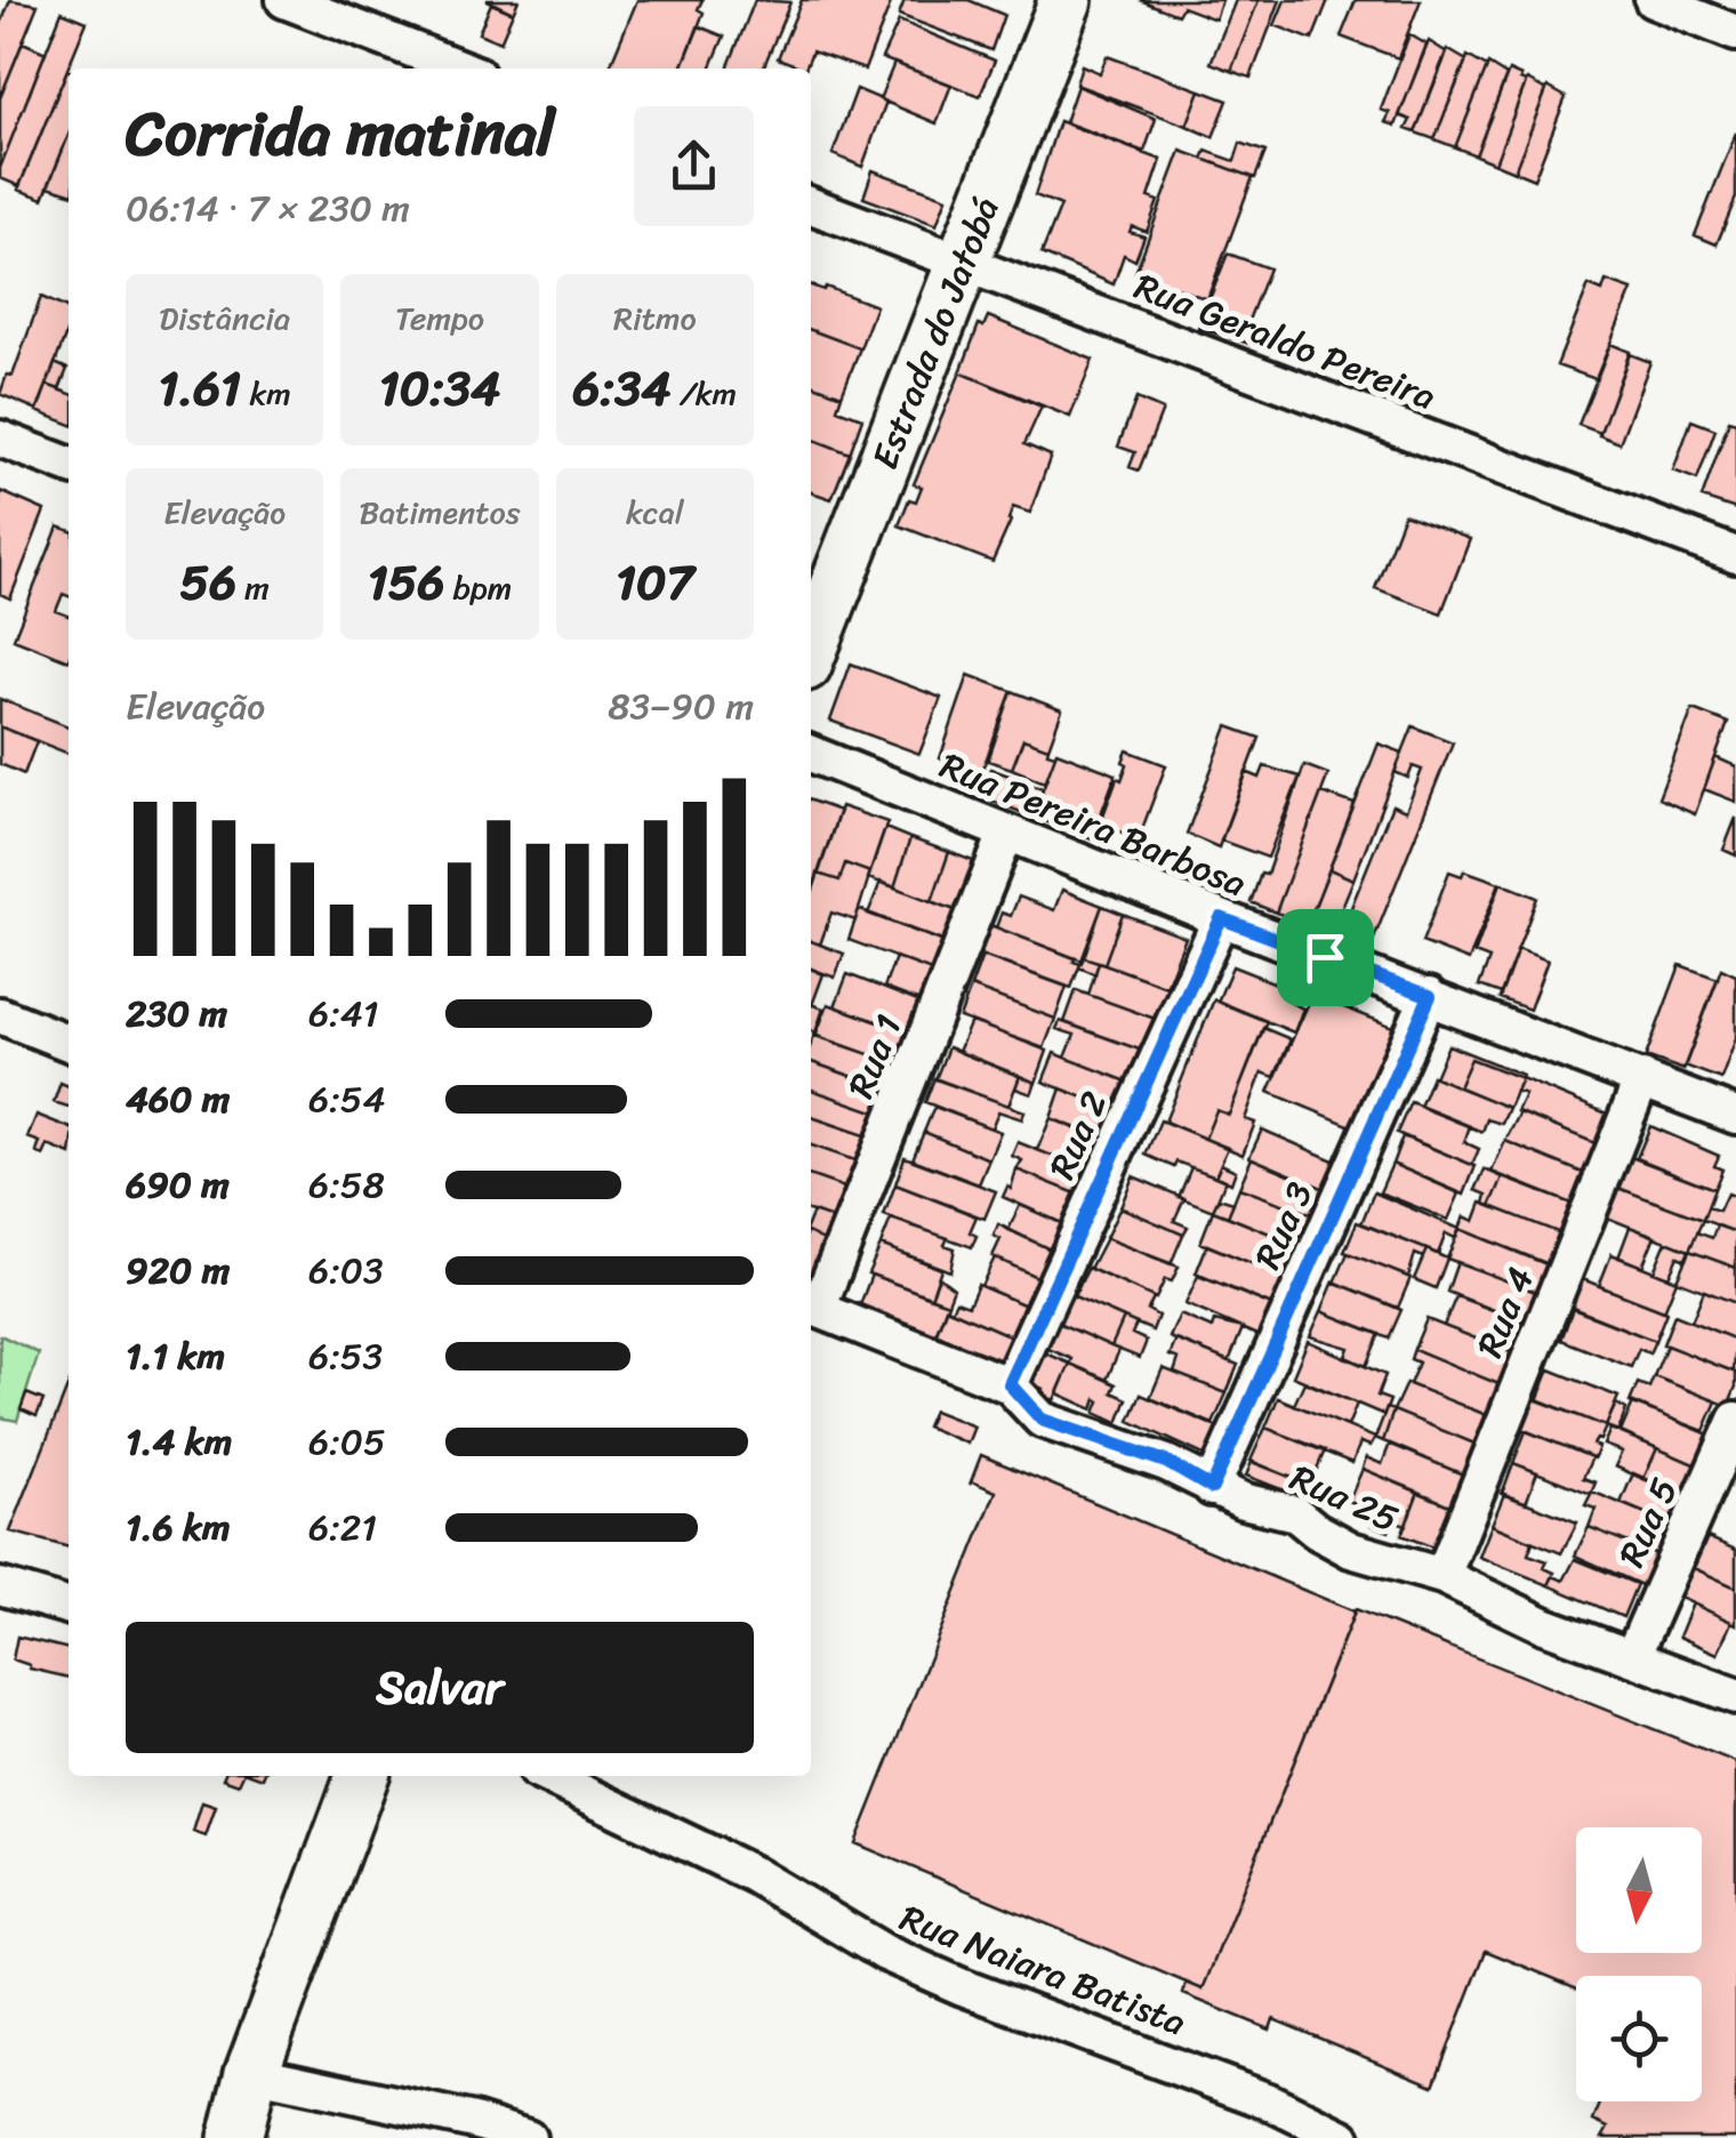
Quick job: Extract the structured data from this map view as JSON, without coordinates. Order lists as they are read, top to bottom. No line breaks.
{"streets":{"street":["Estrada do Jatobá","Rua Geraldo Pereira","Rua Pereira Barbosa","Rua 1","Rua 2","Rua 3","Rua 4","Rua 25","Rua 5","Rua Naiara Batista"]},"crossings":[["Estrada do Jatobá","Rua Geraldo Pereira"],["Rua Pereira Barbosa","Rua 1"],["Rua Pereira Barbosa","Rua 2"],["Rua Pereira Barbosa","Rua 3"],["Rua Pereira Barbosa","Rua 4"],["Rua 1","Rua 25"],["Rua 2","Rua 25"],["Rua 3","Rua 25"],["Rua 4","Rua 25"],["Rua 25","Rua 5"]],"north":"bottom","page":{"heading":["Corrida matinal","06:14 · 7 × 230 m"],"stats":[["Distância","1.61 km"],["Tempo","10:34"],["Ritmo","6:34 /km"],["Elevação","56 m"],["Batimentos","156 bpm"],["kcal","107"]],"chart":["Elevação","83–90 m"],"list":[{"name":"230 m","note":"6:41"},{"name":"460 m","note":"6:54"},{"name":"690 m","note":"6:58"},{"name":"920 m","note":"6:03"},{"name":"1.1 km","note":"6:53"},{"name":"1.4 km","note":"6:05"},{"name":"1.6 km","note":"6:21"}],"buttons":"Salvar"}}
